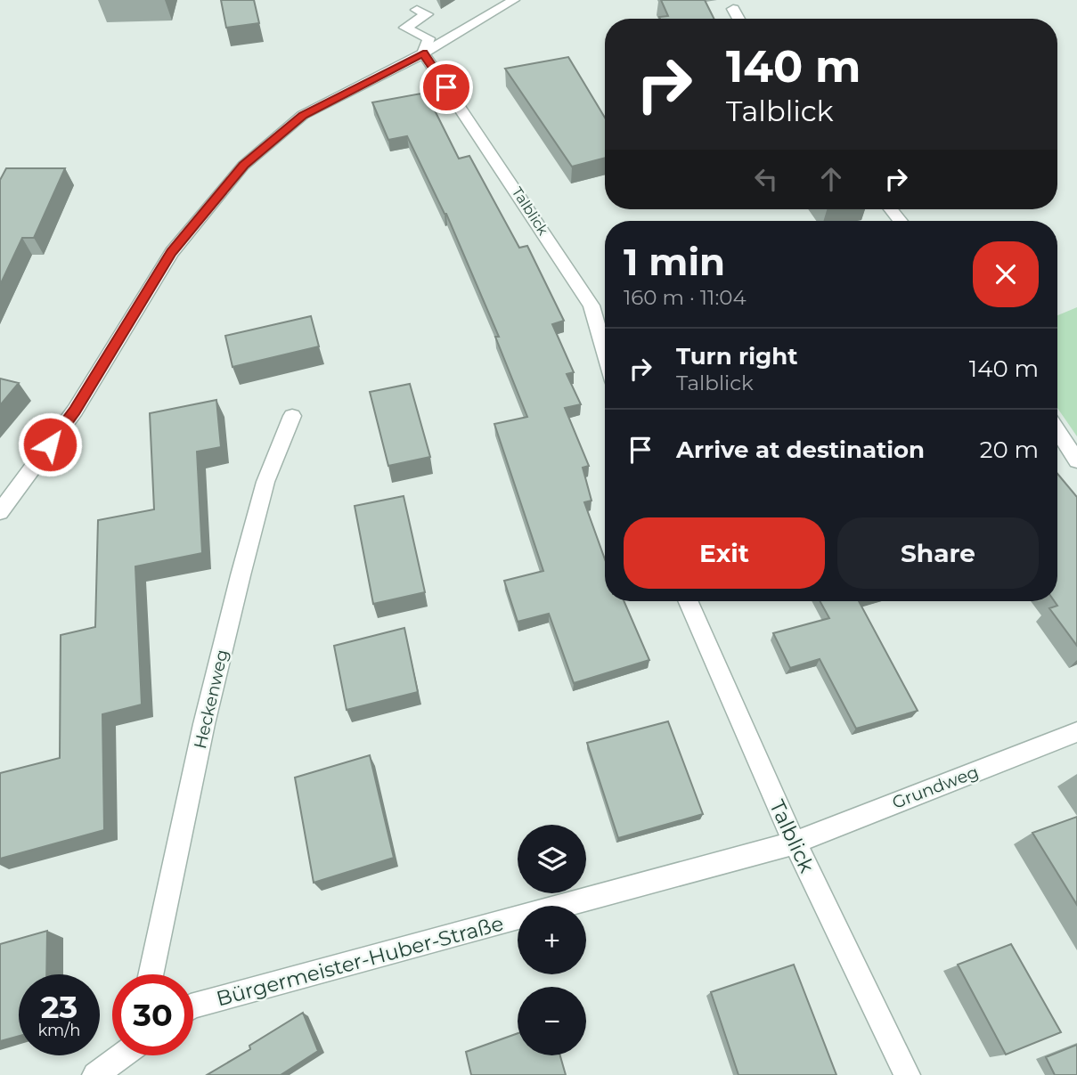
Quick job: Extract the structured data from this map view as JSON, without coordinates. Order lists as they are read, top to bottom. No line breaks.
{"streets":{"street":["Talblick","Heckenweg","Grundweg","Bürgermeister-Huber-Straße"]},"crossings":[["Talblick","Grundweg"],["Talblick","Bürgermeister-Huber-Straße"],["Grundweg","Bürgermeister-Huber-Straße"]],"page":{"turn":["140 m","Talblick"],"heading":["1 min","160 m · 11:04"],"list":[{"name":"Turn right","note":"Talblick","value":"140 m"},{"name":"Arrive at destination","value":"20 m"}],"buttons":["Exit","Share"],"map_buttons":["+","−"],"speed":"23 km/h","limit":"30"}}
